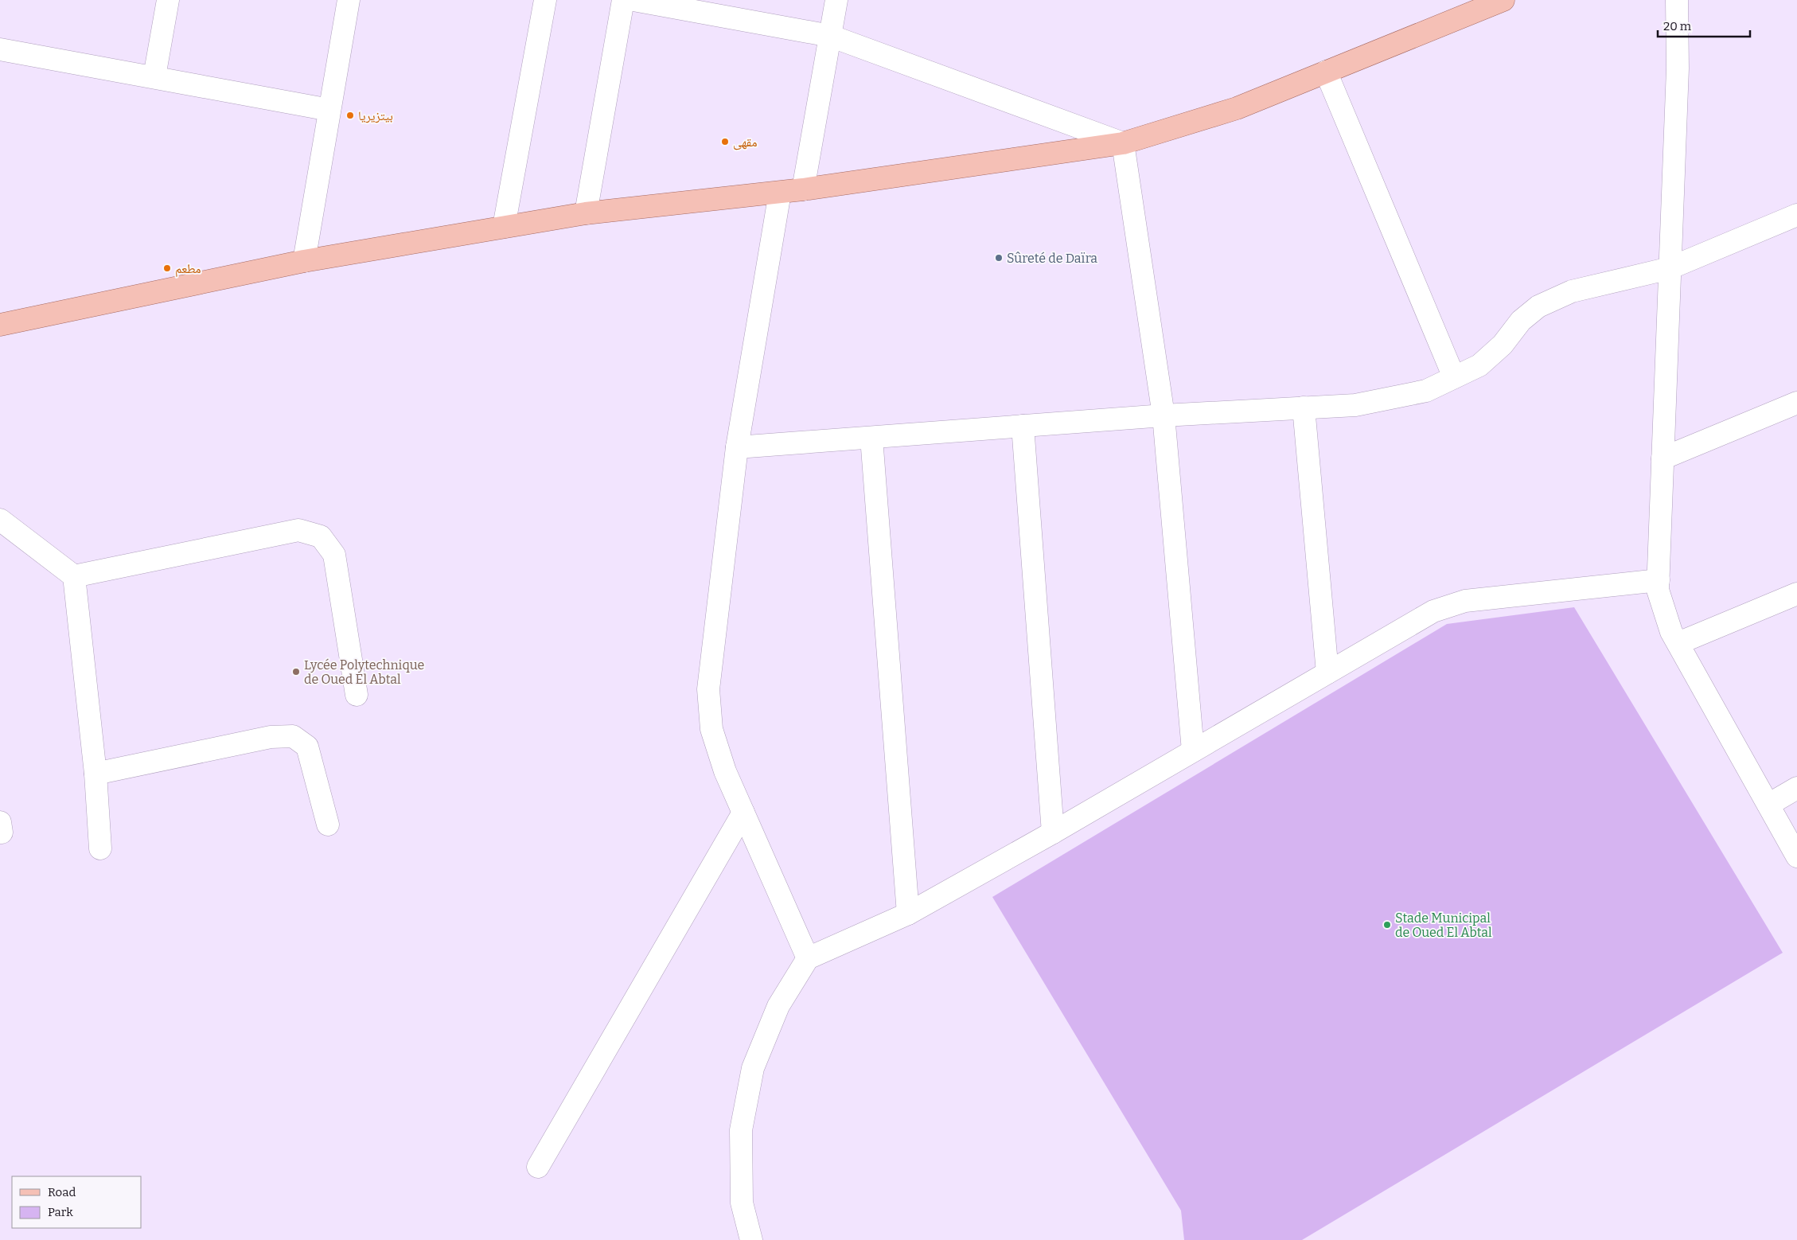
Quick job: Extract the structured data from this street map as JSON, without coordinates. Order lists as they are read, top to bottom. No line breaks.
{"places":["بيتزيريا","مقهى","Sûreté de Daïra","مطعم","Lycée Polytechnique de Oued El Abtal","Stade Municipal de Oued El Abtal"],"legend":["Road","Park"],"scale_bar":"20 m"}
